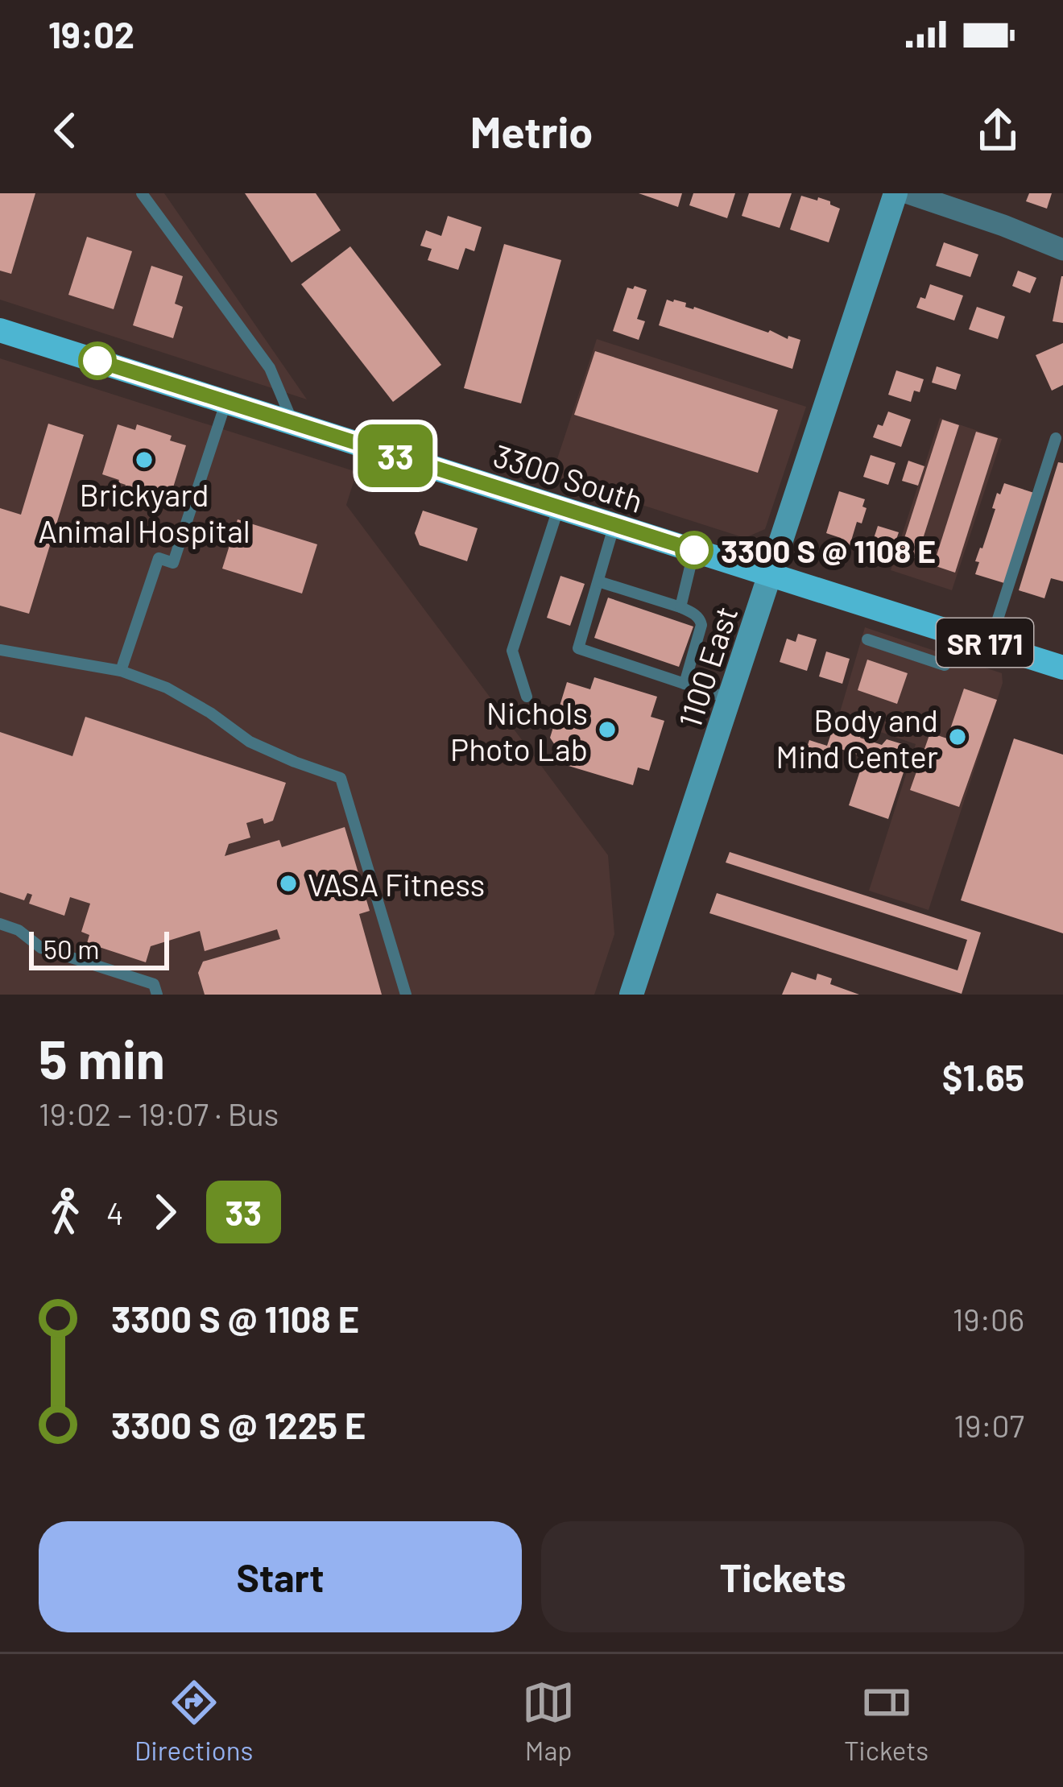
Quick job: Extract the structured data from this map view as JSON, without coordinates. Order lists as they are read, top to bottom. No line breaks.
{"streets":{"main road":["3300 South","SR 171"],"street":["1100 East"]},"crossings":[["3300 South","1100 East"]],"places":["Brickyard Animal Hospital","3300 S @ 1108 E","Nichols Photo Lab","Body and Mind Center","VASA Fitness"],"lines":["bus line 33"],"scale_bar":"50 m","page":{"status":"19:02","header":"Metrio","on_map":"33","scale":"50 m","heading":["5 min","19:02 – 19:07 · Bus","$1.65"],"legs":["4","33"],"list":[{"name":"3300 S @ 1108 E","value":"19:06"},{"name":"3300 S @ 1225 E","value":"19:07"}],"buttons":["Start","Tickets"],"tabs":["Directions","Map","Tickets"]}}
